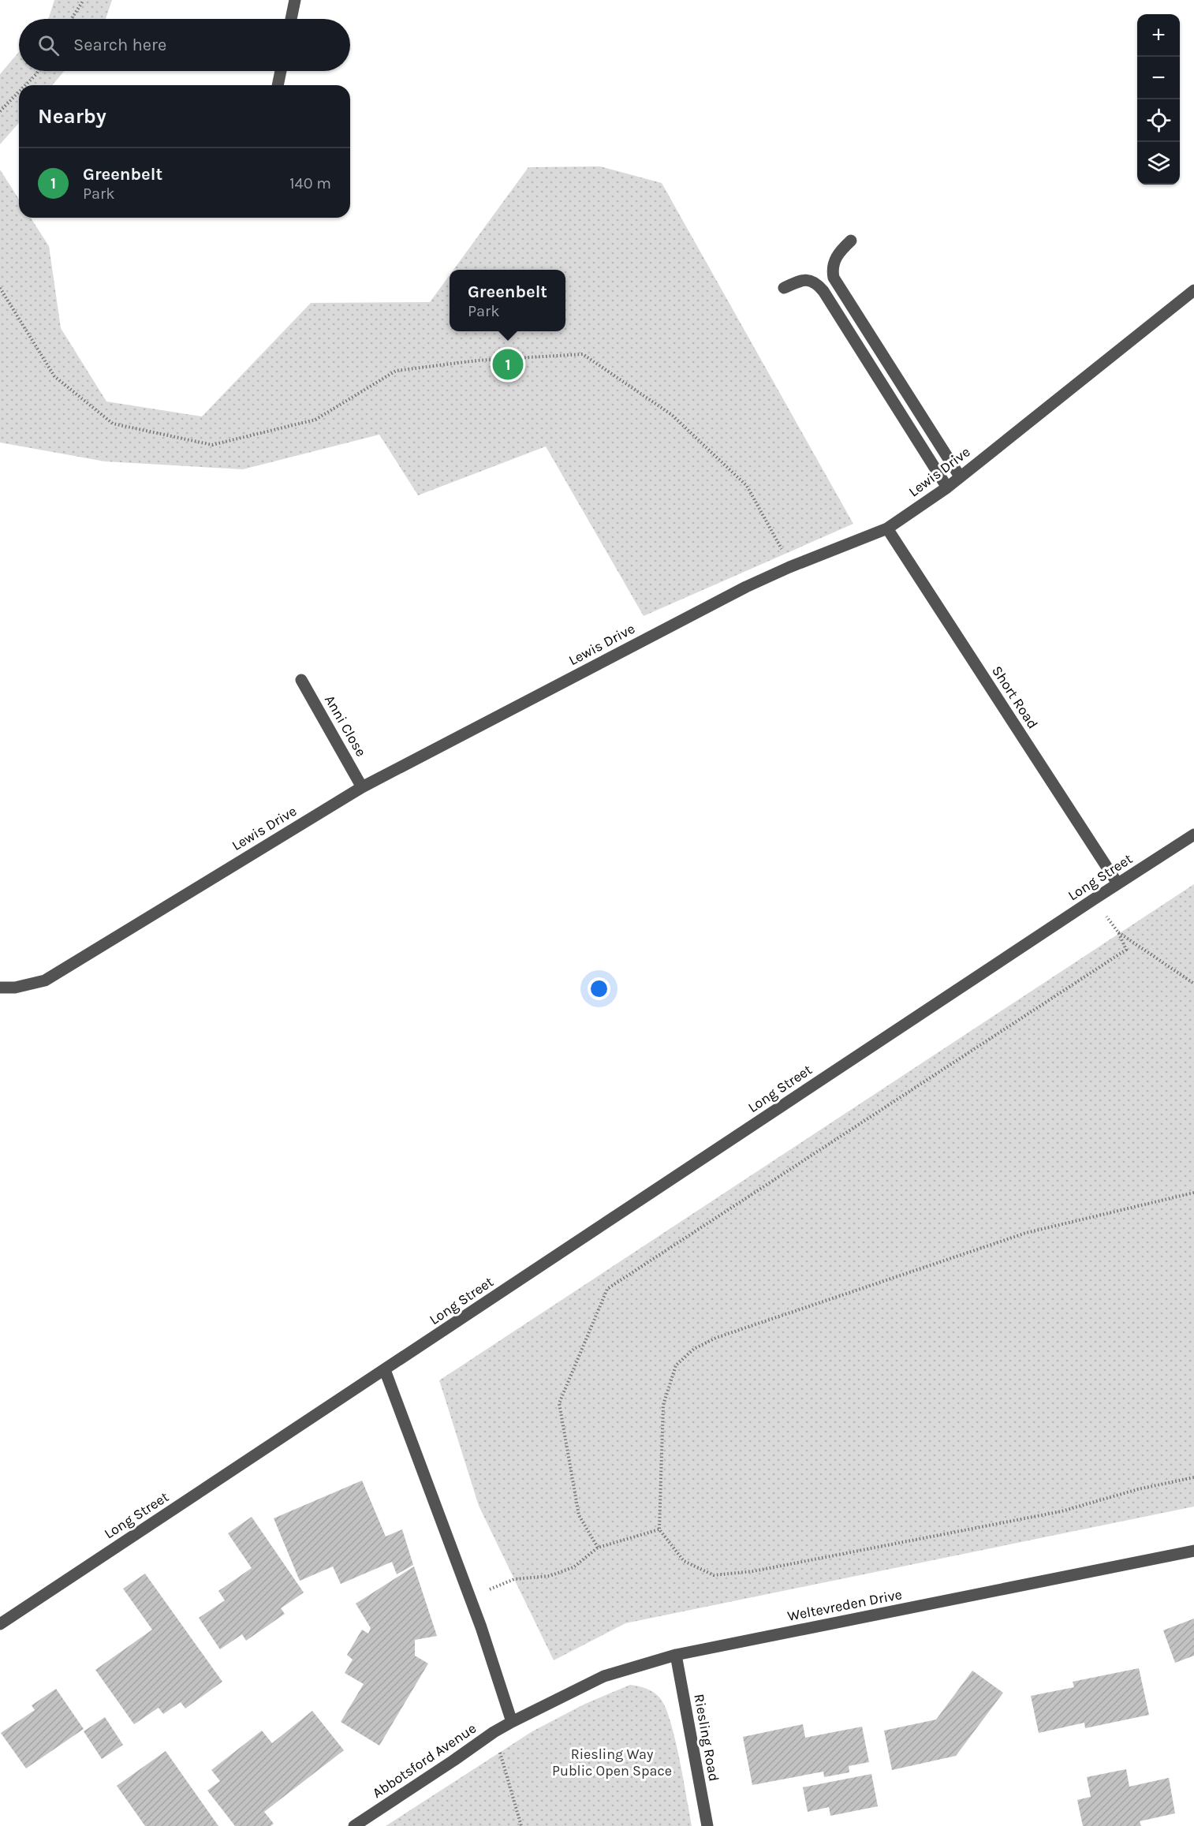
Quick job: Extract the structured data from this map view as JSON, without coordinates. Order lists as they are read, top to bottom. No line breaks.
{"streets":{"street":["Lewis Drive","Short Road","Anni Close","Long Street","Weltevreden Drive","Riesling Road","Abbotsford Avenue"]},"crossings":[["Lewis Drive","Short Road"],["Lewis Drive","Anni Close"],["Short Road","Long Street"],["Weltevreden Drive","Riesling Road"],["Weltevreden Drive","Abbotsford Avenue"]],"parks":["Riesling Way Public Open Space"],"page":{"map_buttons":["+","−"],"search":"Search here","heading":"Nearby","list":[{"mark":"1","name":"Greenbelt","note":"Park","value":"140 m"}],"popup":["Greenbelt","Park"],"pins":"1"}}
